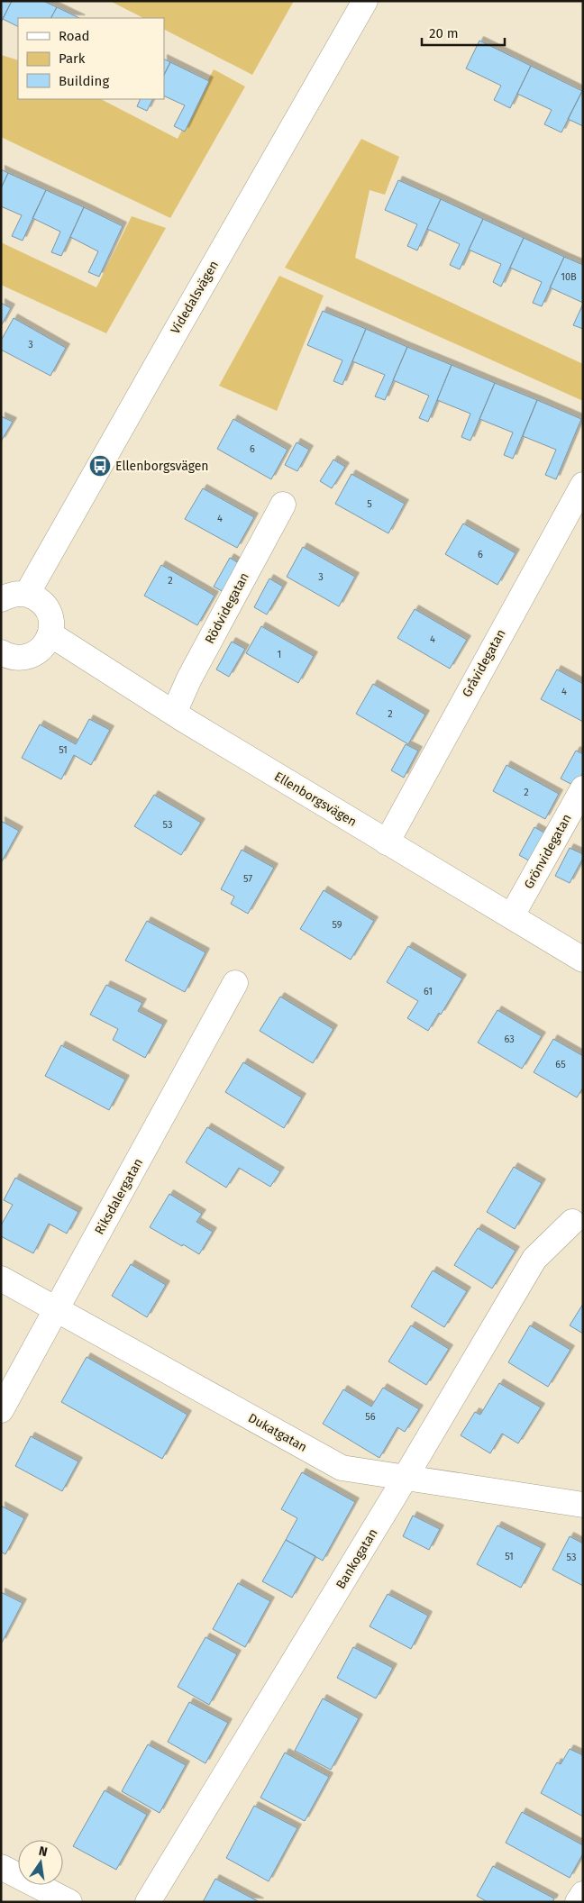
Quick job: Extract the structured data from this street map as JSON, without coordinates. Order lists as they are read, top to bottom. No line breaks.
{"streets":{"street":["Videdalsvägen","Rödvidegatan","Gråvidegatan","Ellenborgsvägen","Grönvidegatan","Riksdalergatan","Dukatgatan","Bankogatan"]},"crossings":[["Rödvidegatan","Ellenborgsvägen"],["Gråvidegatan","Ellenborgsvägen"],["Ellenborgsvägen","Grönvidegatan"],["Riksdalergatan","Dukatgatan"],["Dukatgatan","Bankogatan"]],"places":{"bus stop":["Ellenborgsvägen"]},"house_numbers":["10B","3","6","5","4","6","3","2","4","1","4","2","51","2","53","57","59","61","63","65","56","51","53"],"legend":["Road","Park","Building"],"scale_bar":"20 m","north":"top"}
